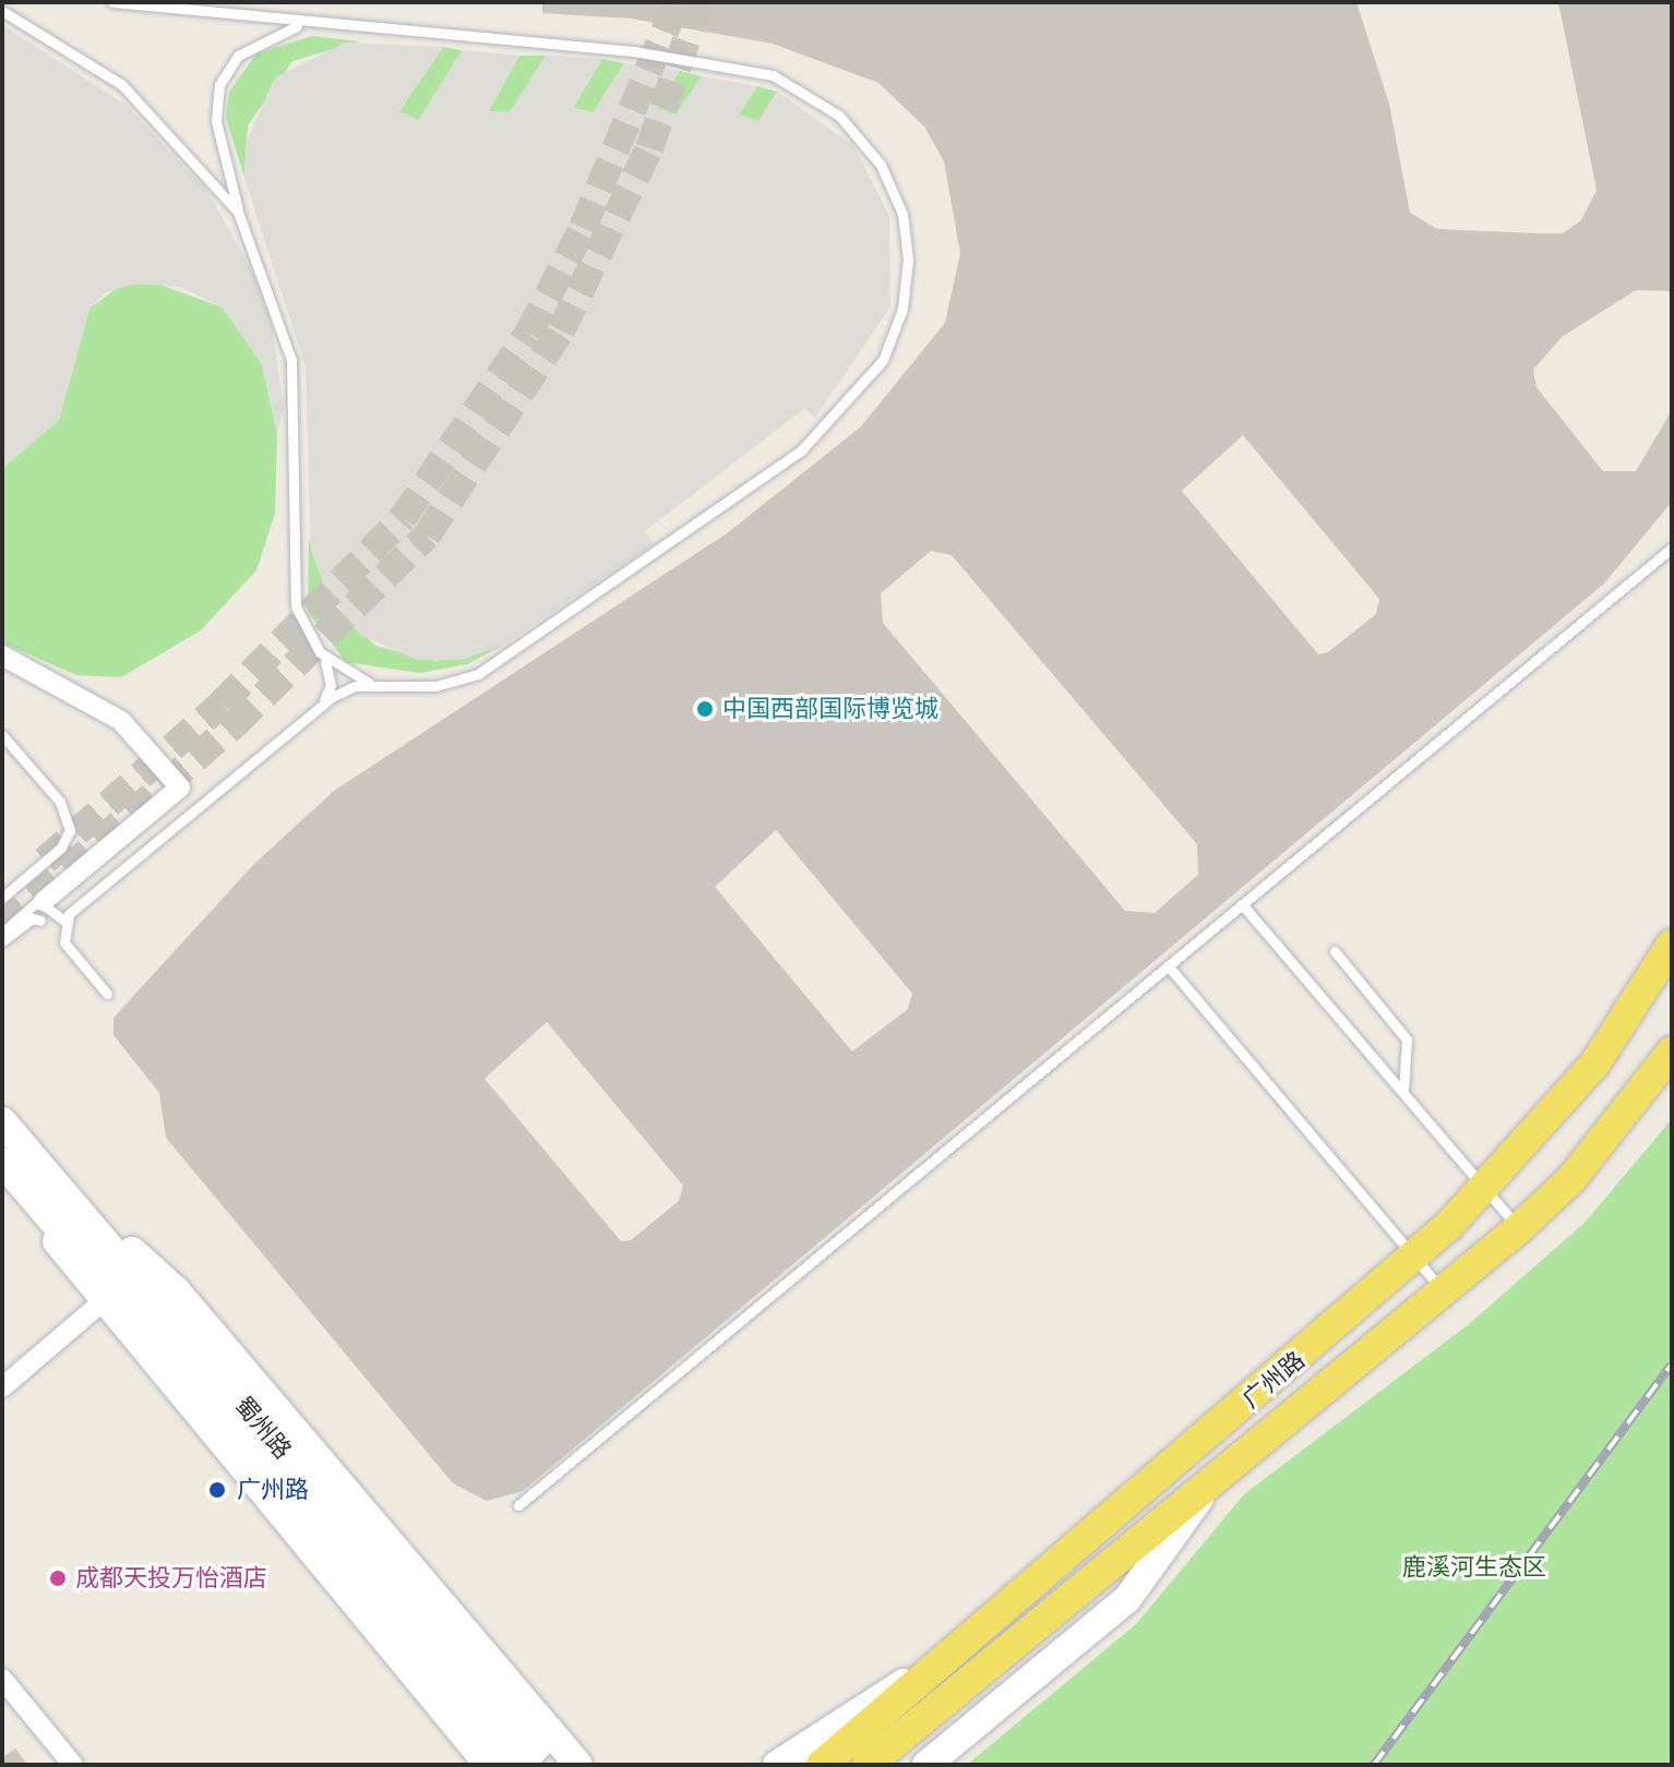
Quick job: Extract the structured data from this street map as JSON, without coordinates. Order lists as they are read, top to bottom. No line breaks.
{"streets":{"main road":["广州路"],"street":["蜀州路"]},"parks":["鹿溪河生态区"],"places":["中国西部国际博览城","广州路","成都天投万怡酒店"]}
